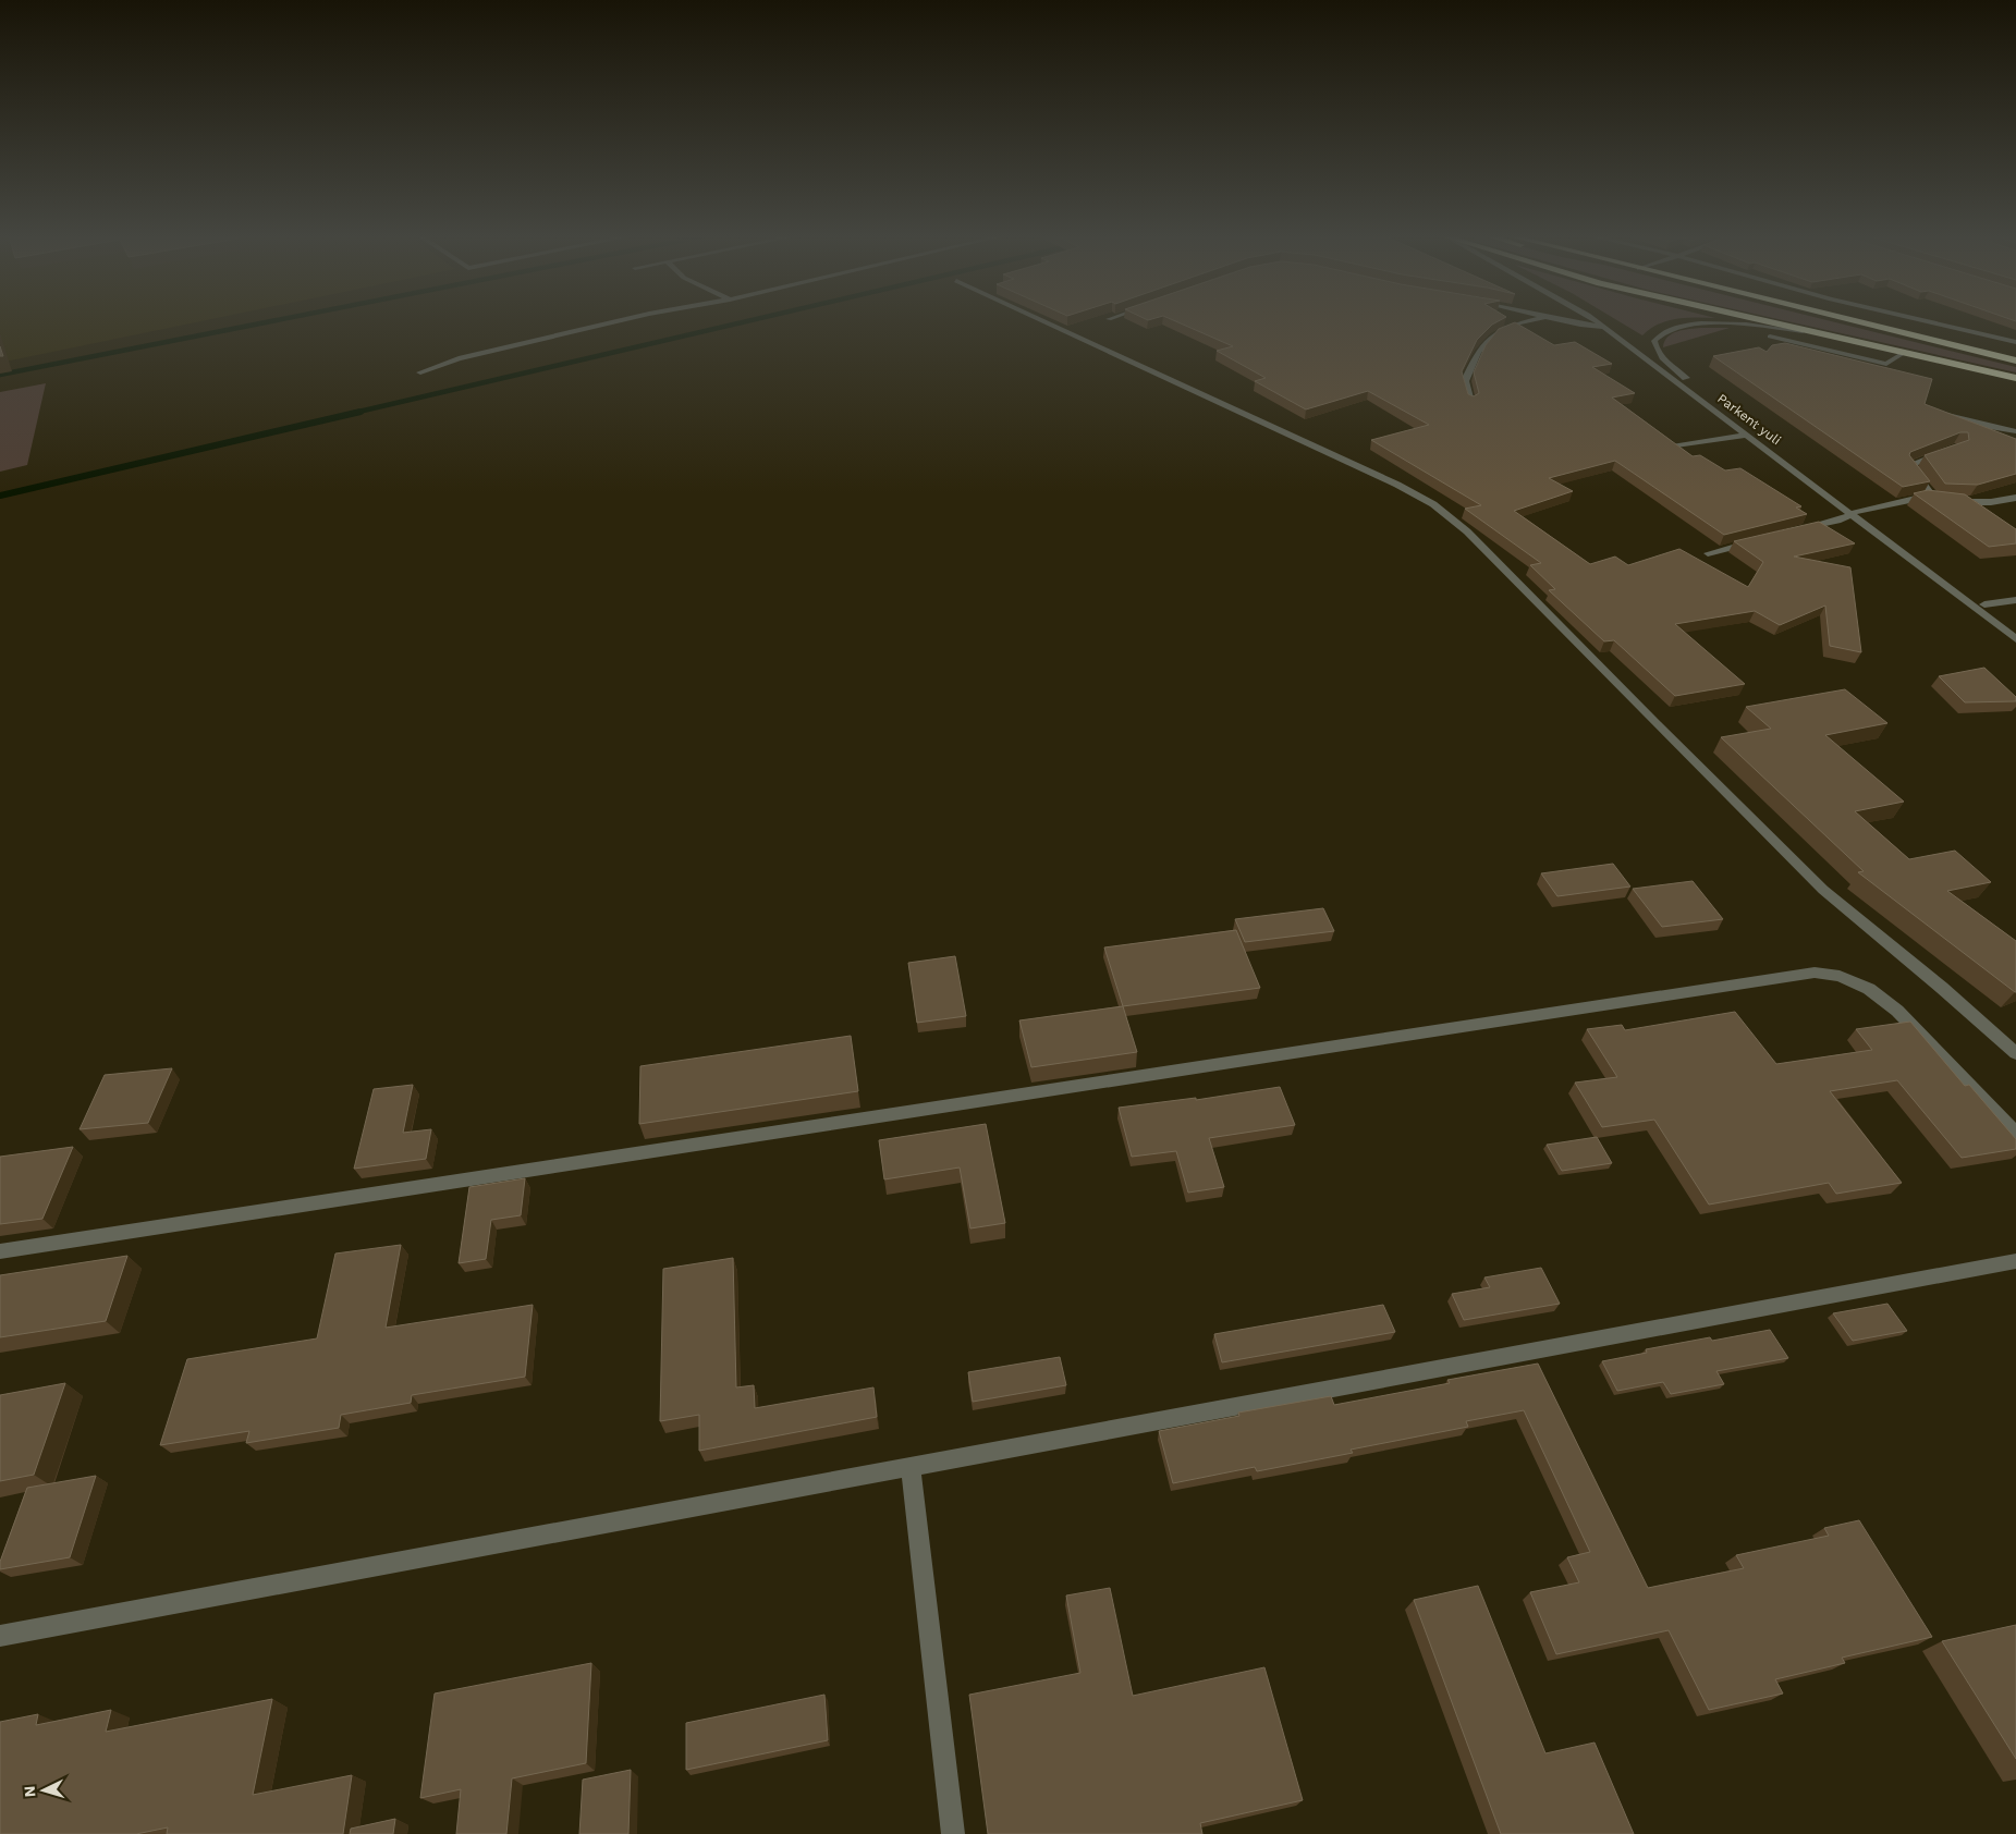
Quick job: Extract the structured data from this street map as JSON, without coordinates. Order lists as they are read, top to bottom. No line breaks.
{"streets":{"street":["Parkent yuli"]},"north":"left"}
